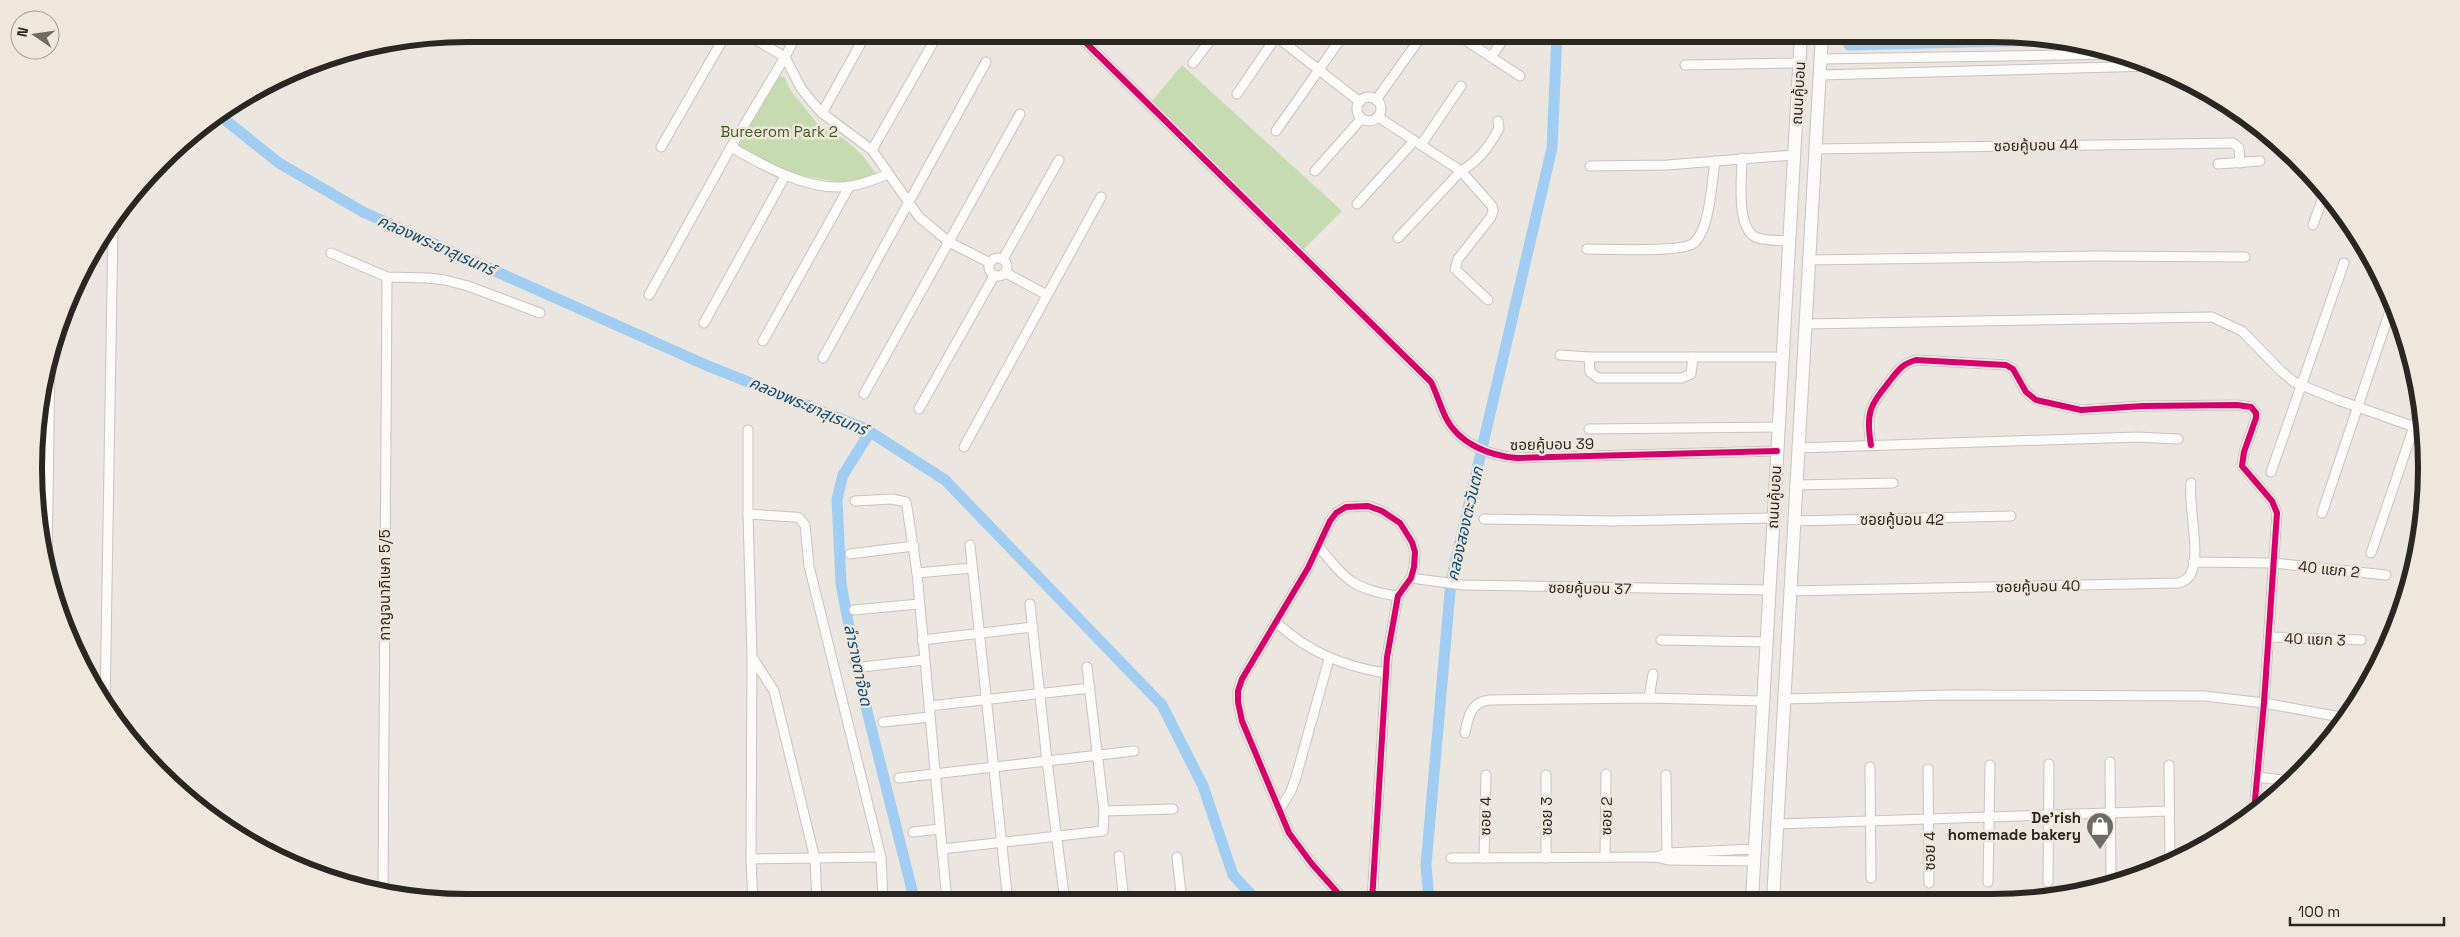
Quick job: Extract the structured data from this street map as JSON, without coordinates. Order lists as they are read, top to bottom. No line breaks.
{"streets":{"main road":["ถนนคู้บอน"],"street":["ซอยคู้บอน 44","ซอยคู้บอน 39","ซอยคู้บอน 42","40 แยก 2","กาญจนาภิเษก 5/5","ซอยคู้บอน 40","ซอยคู้บอน 37","40 แยก 3","ซอย 4","ซอย 3","ซอย 2"]},"crossings":[["ถนนคู้บอน","ซอยคู้บอน 44"],["ถนนคู้บอน","ซอยคู้บอน 39"],["ถนนคู้บอน","ซอยคู้บอน 42"],["ถนนคู้บอน","ซอยคู้บอน 40"],["ถนนคู้บอน","ซอยคู้บอน 37"]],"water":["คลองพระยาสุเรนทร์","คลองสองตะวันตก","ลำรางตาจ๊อด"],"parks":["Bureerom Park 2"],"places":{"shop":["De'rish homemade bakery"]},"scale_bar":"100 m","north":"left"}
